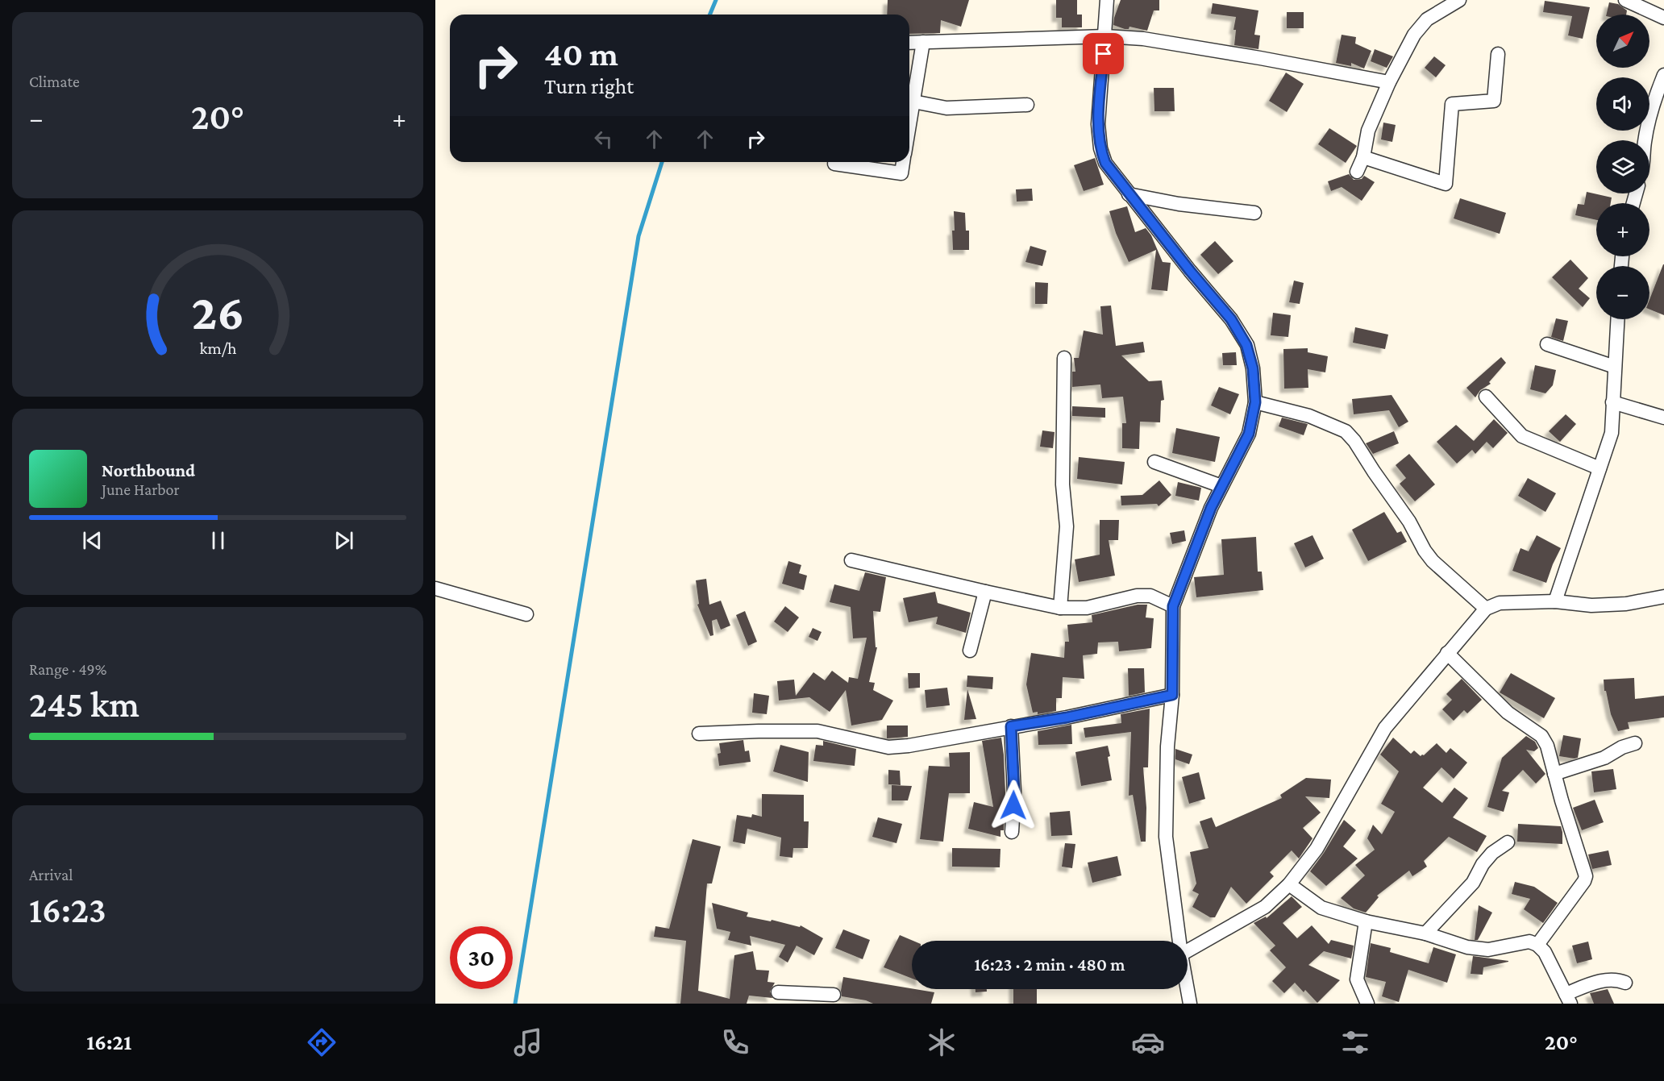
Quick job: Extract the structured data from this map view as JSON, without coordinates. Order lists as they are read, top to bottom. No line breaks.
{"north":"top right","page":{"tile":["Climate",["Range · 49%","245 km"],["Arrival","16:23"]],"map_buttons":["+","−"],"turn":["40 m","Turn right"],"heat":["−","20°","+"],"song":["Northbound","June Harbor"],"limit":"30","trip":"16:23 · 2 min · 480 m","tabs":["16:21","20°"],"gauge":["26","km/h"]}}
